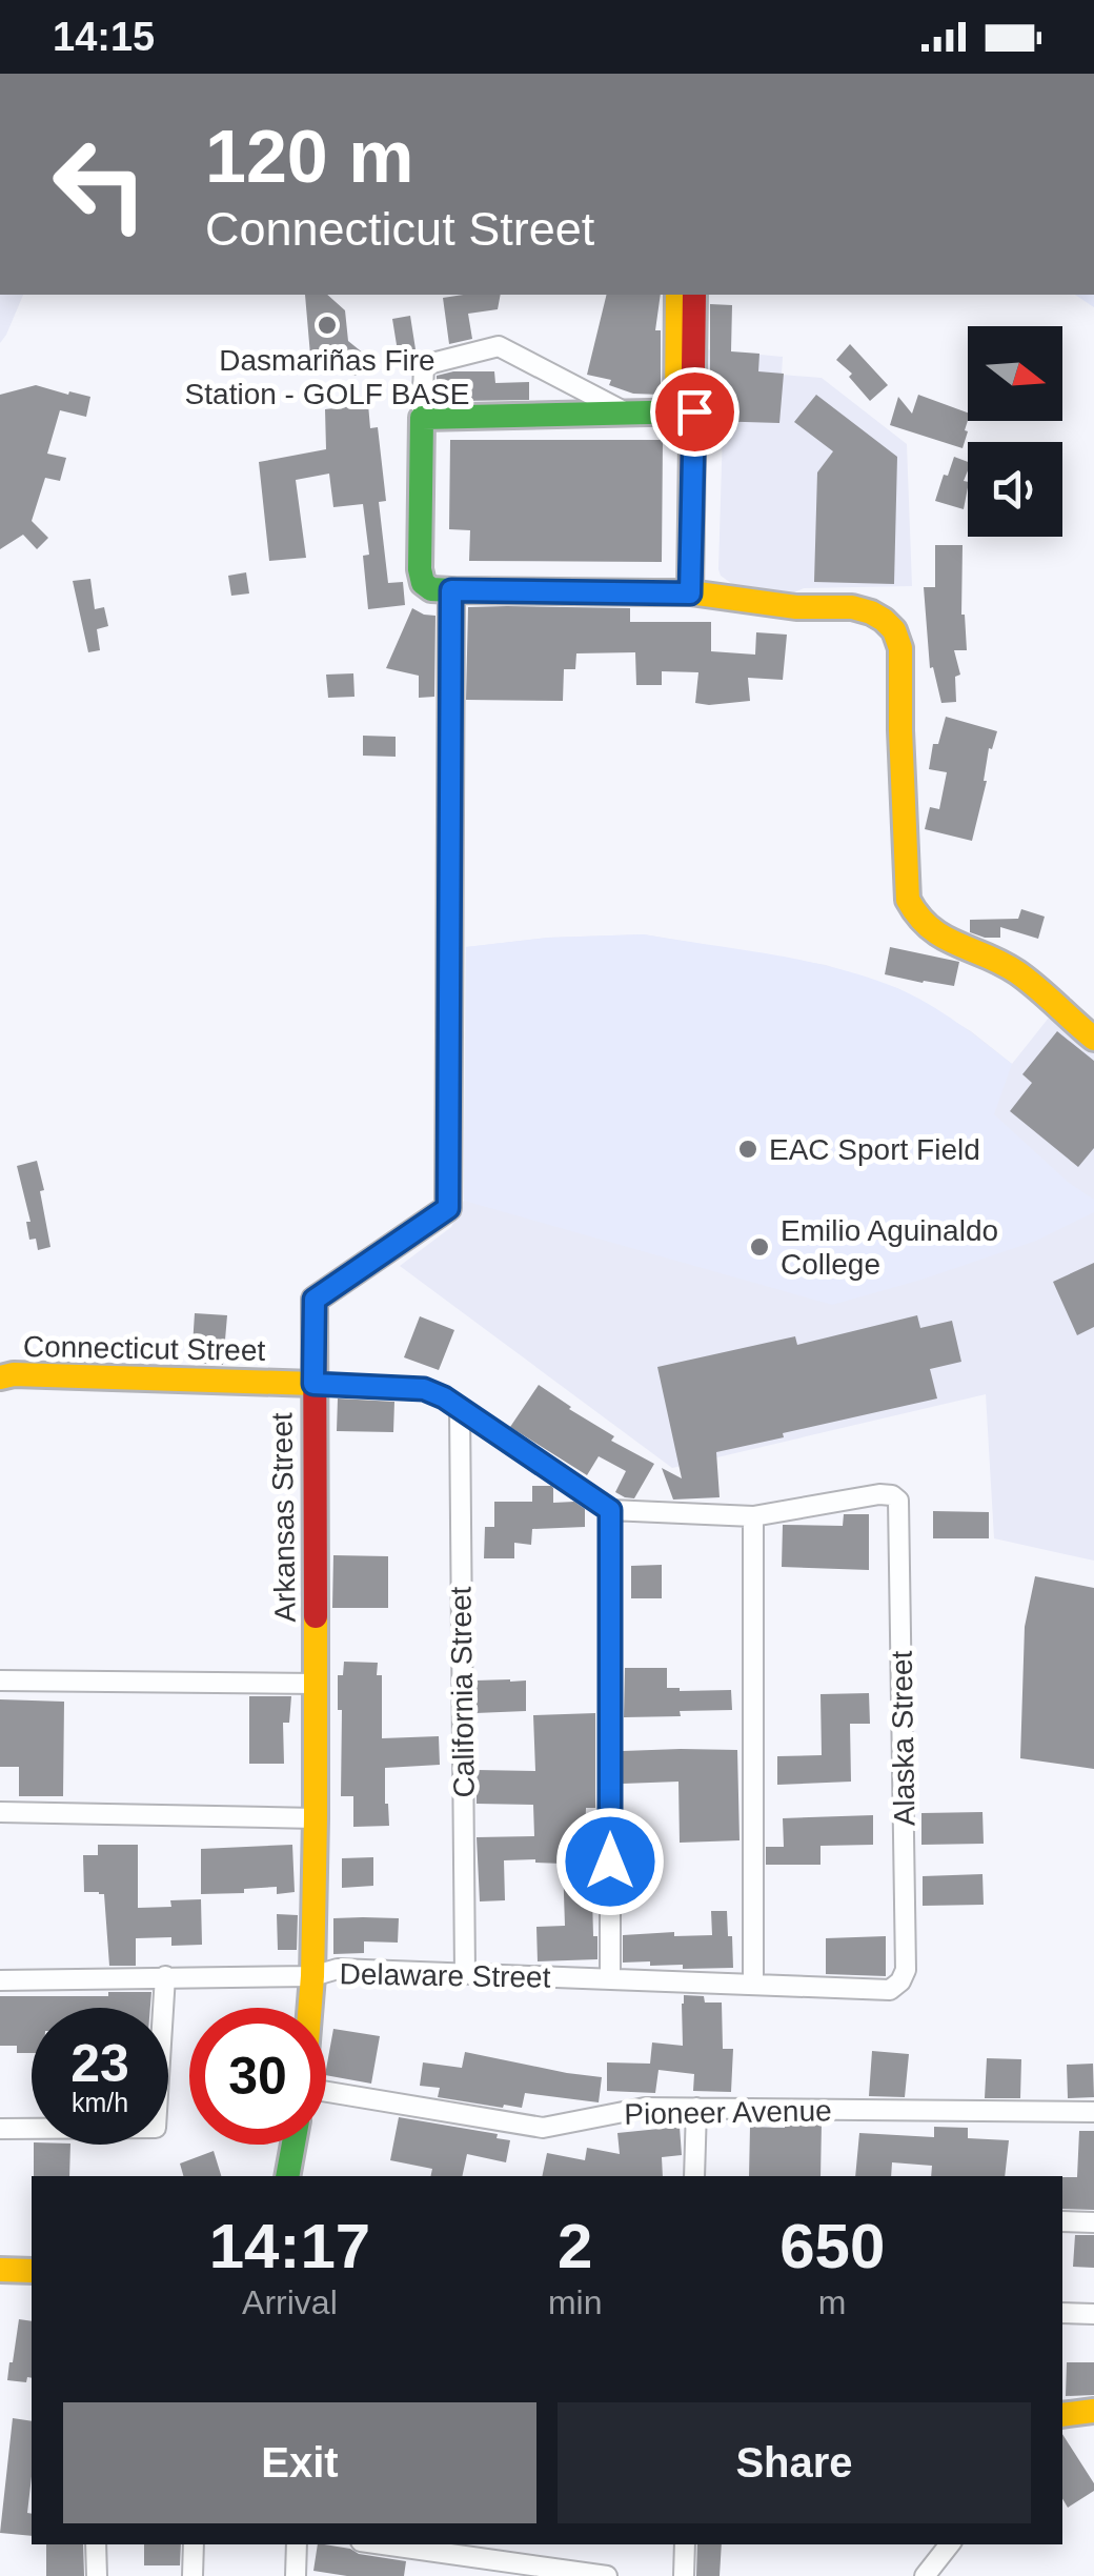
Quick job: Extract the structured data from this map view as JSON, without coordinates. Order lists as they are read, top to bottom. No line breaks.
{"streets":{"street":["Connecticut Street","Arkansas Street","California Street","Alaska Street","Delaware Street","Pioneer Avenue"]},"crossings":[["Connecticut Street","Arkansas Street"],["Connecticut Street","California Street"],["Arkansas Street","Delaware Street"],["California Street","Delaware Street"],["Alaska Street","Delaware Street"]],"places":["Dasmariñas Fire Station - GOLF BASE","EAC Sport Field","Emilio Aguinaldo College"],"north":"right","page":{"status":"14:15","turn":["120 m","Connecticut Street"],"speed":"23 km/h","limit":"30","eta":["14:17","Arrival","2","min","650","m"],"buttons":["Exit","Share"]}}
